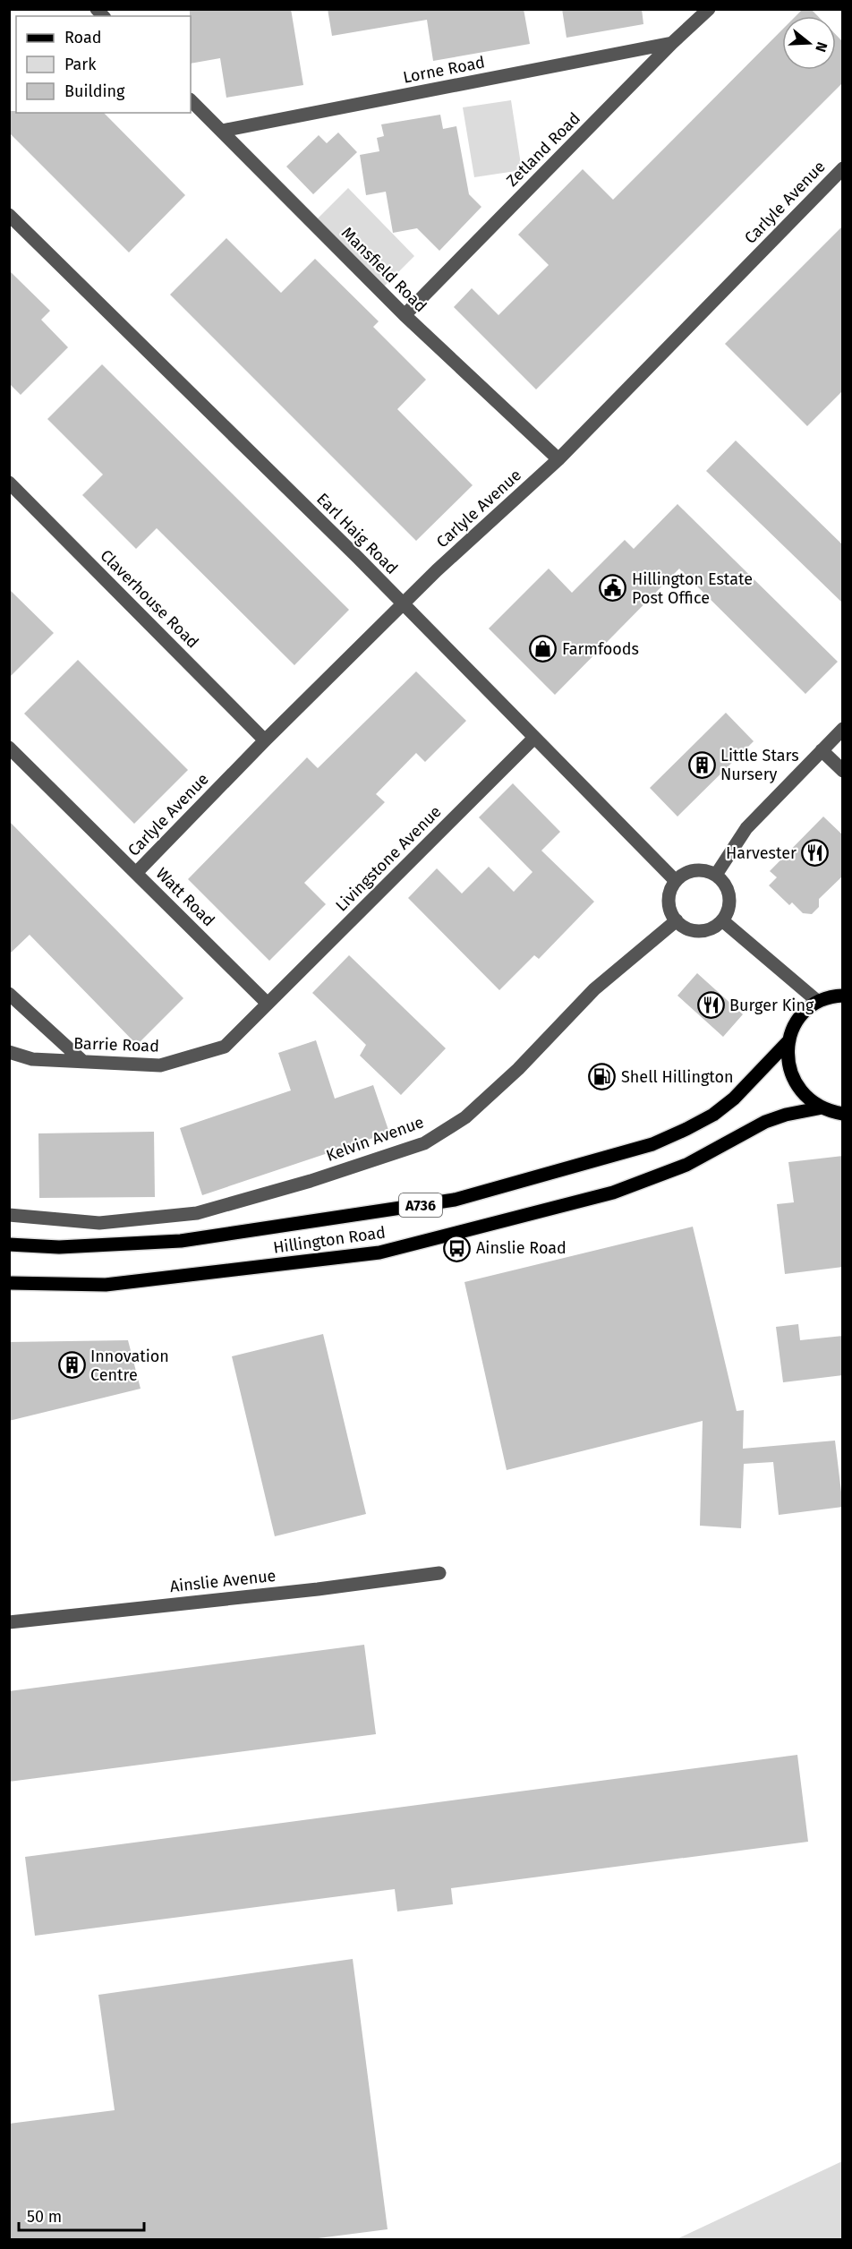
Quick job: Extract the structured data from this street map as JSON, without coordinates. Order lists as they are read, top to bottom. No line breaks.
{"streets":{"main road":["A736","Hillington Road"],"street":["Lorne Road","Zetland Road","Carlyle Avenue","Mansfield Road","Earl Haig Road","Claverhouse Road","Livingstone Avenue","Watt Road","Barrie Road","Kelvin Avenue","Ainslie Avenue"]},"crossings":[["Lorne Road","Zetland Road"],["Lorne Road","Mansfield Road"],["Zetland Road","Mansfield Road"],["Carlyle Avenue","Mansfield Road"],["Carlyle Avenue","Earl Haig Road"],["Carlyle Avenue","Claverhouse Road"],["Carlyle Avenue","Watt Road"],["Earl Haig Road","Livingstone Avenue"],["Earl Haig Road","Kelvin Avenue"],["Livingstone Avenue","Watt Road"],["Livingstone Avenue","Barrie Road"],["Watt Road","Barrie Road"],["A736","Hillington Road"]],"places":{"public building":["Hillington Estate Post Office"],"shop":["Farmfoods"],"building":["Little Stars Nursery","Innovation Centre"],"restaurant":["Harvester","Burger King"],"fuel station":["Shell Hillington"],"bus stop":["Ainslie Road"]},"legend":["Road","Park","Building"],"scale_bar":"50 m","north":"right"}
